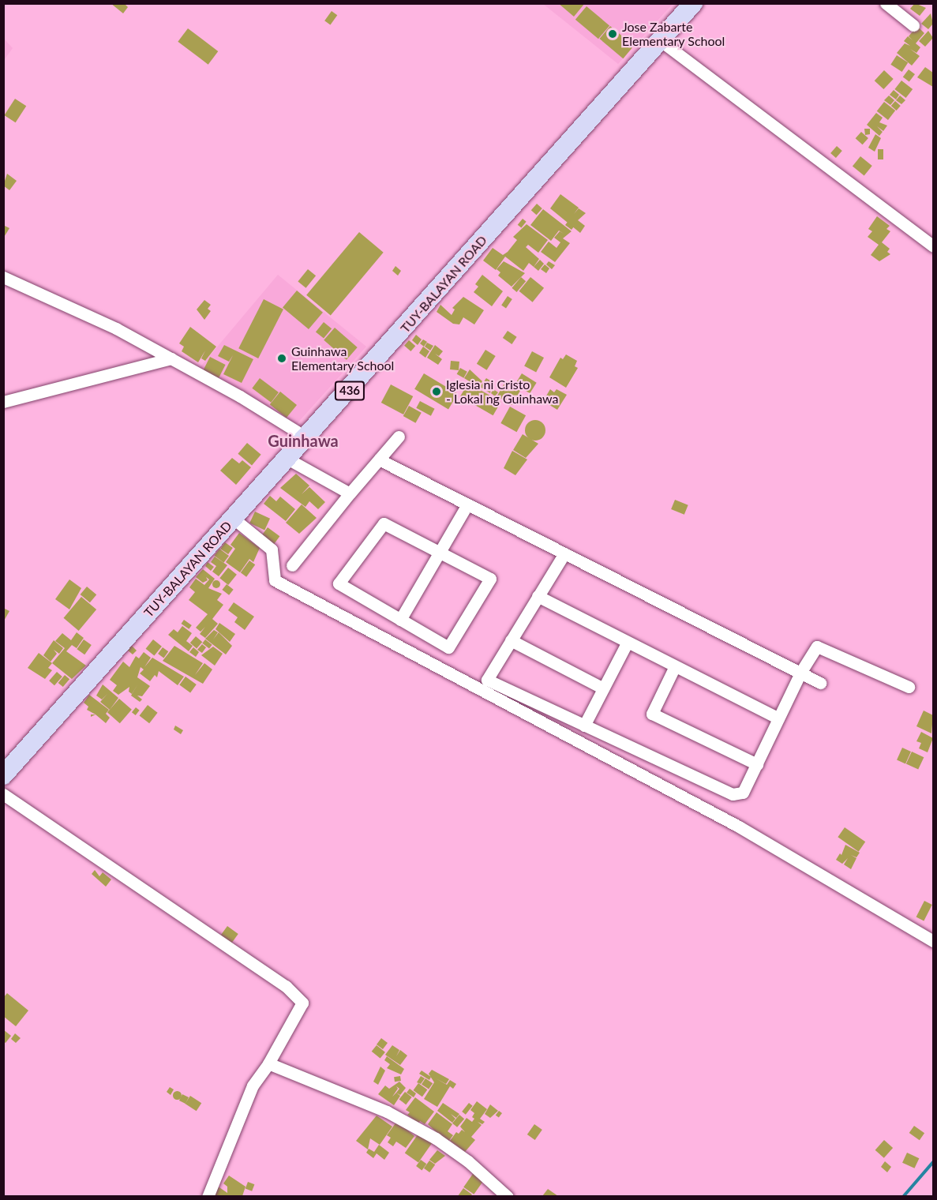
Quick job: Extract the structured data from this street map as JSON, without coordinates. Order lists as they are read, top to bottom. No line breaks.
{"streets":{"main road":["TUY-BALAYAN ROAD","436"]},"districts":["Guinhawa"],"places":["Jose Zabarte Elementary School","Guinhawa Elementary School","Iglesia ni Cristo - Lokal ng Guinhawa"]}
